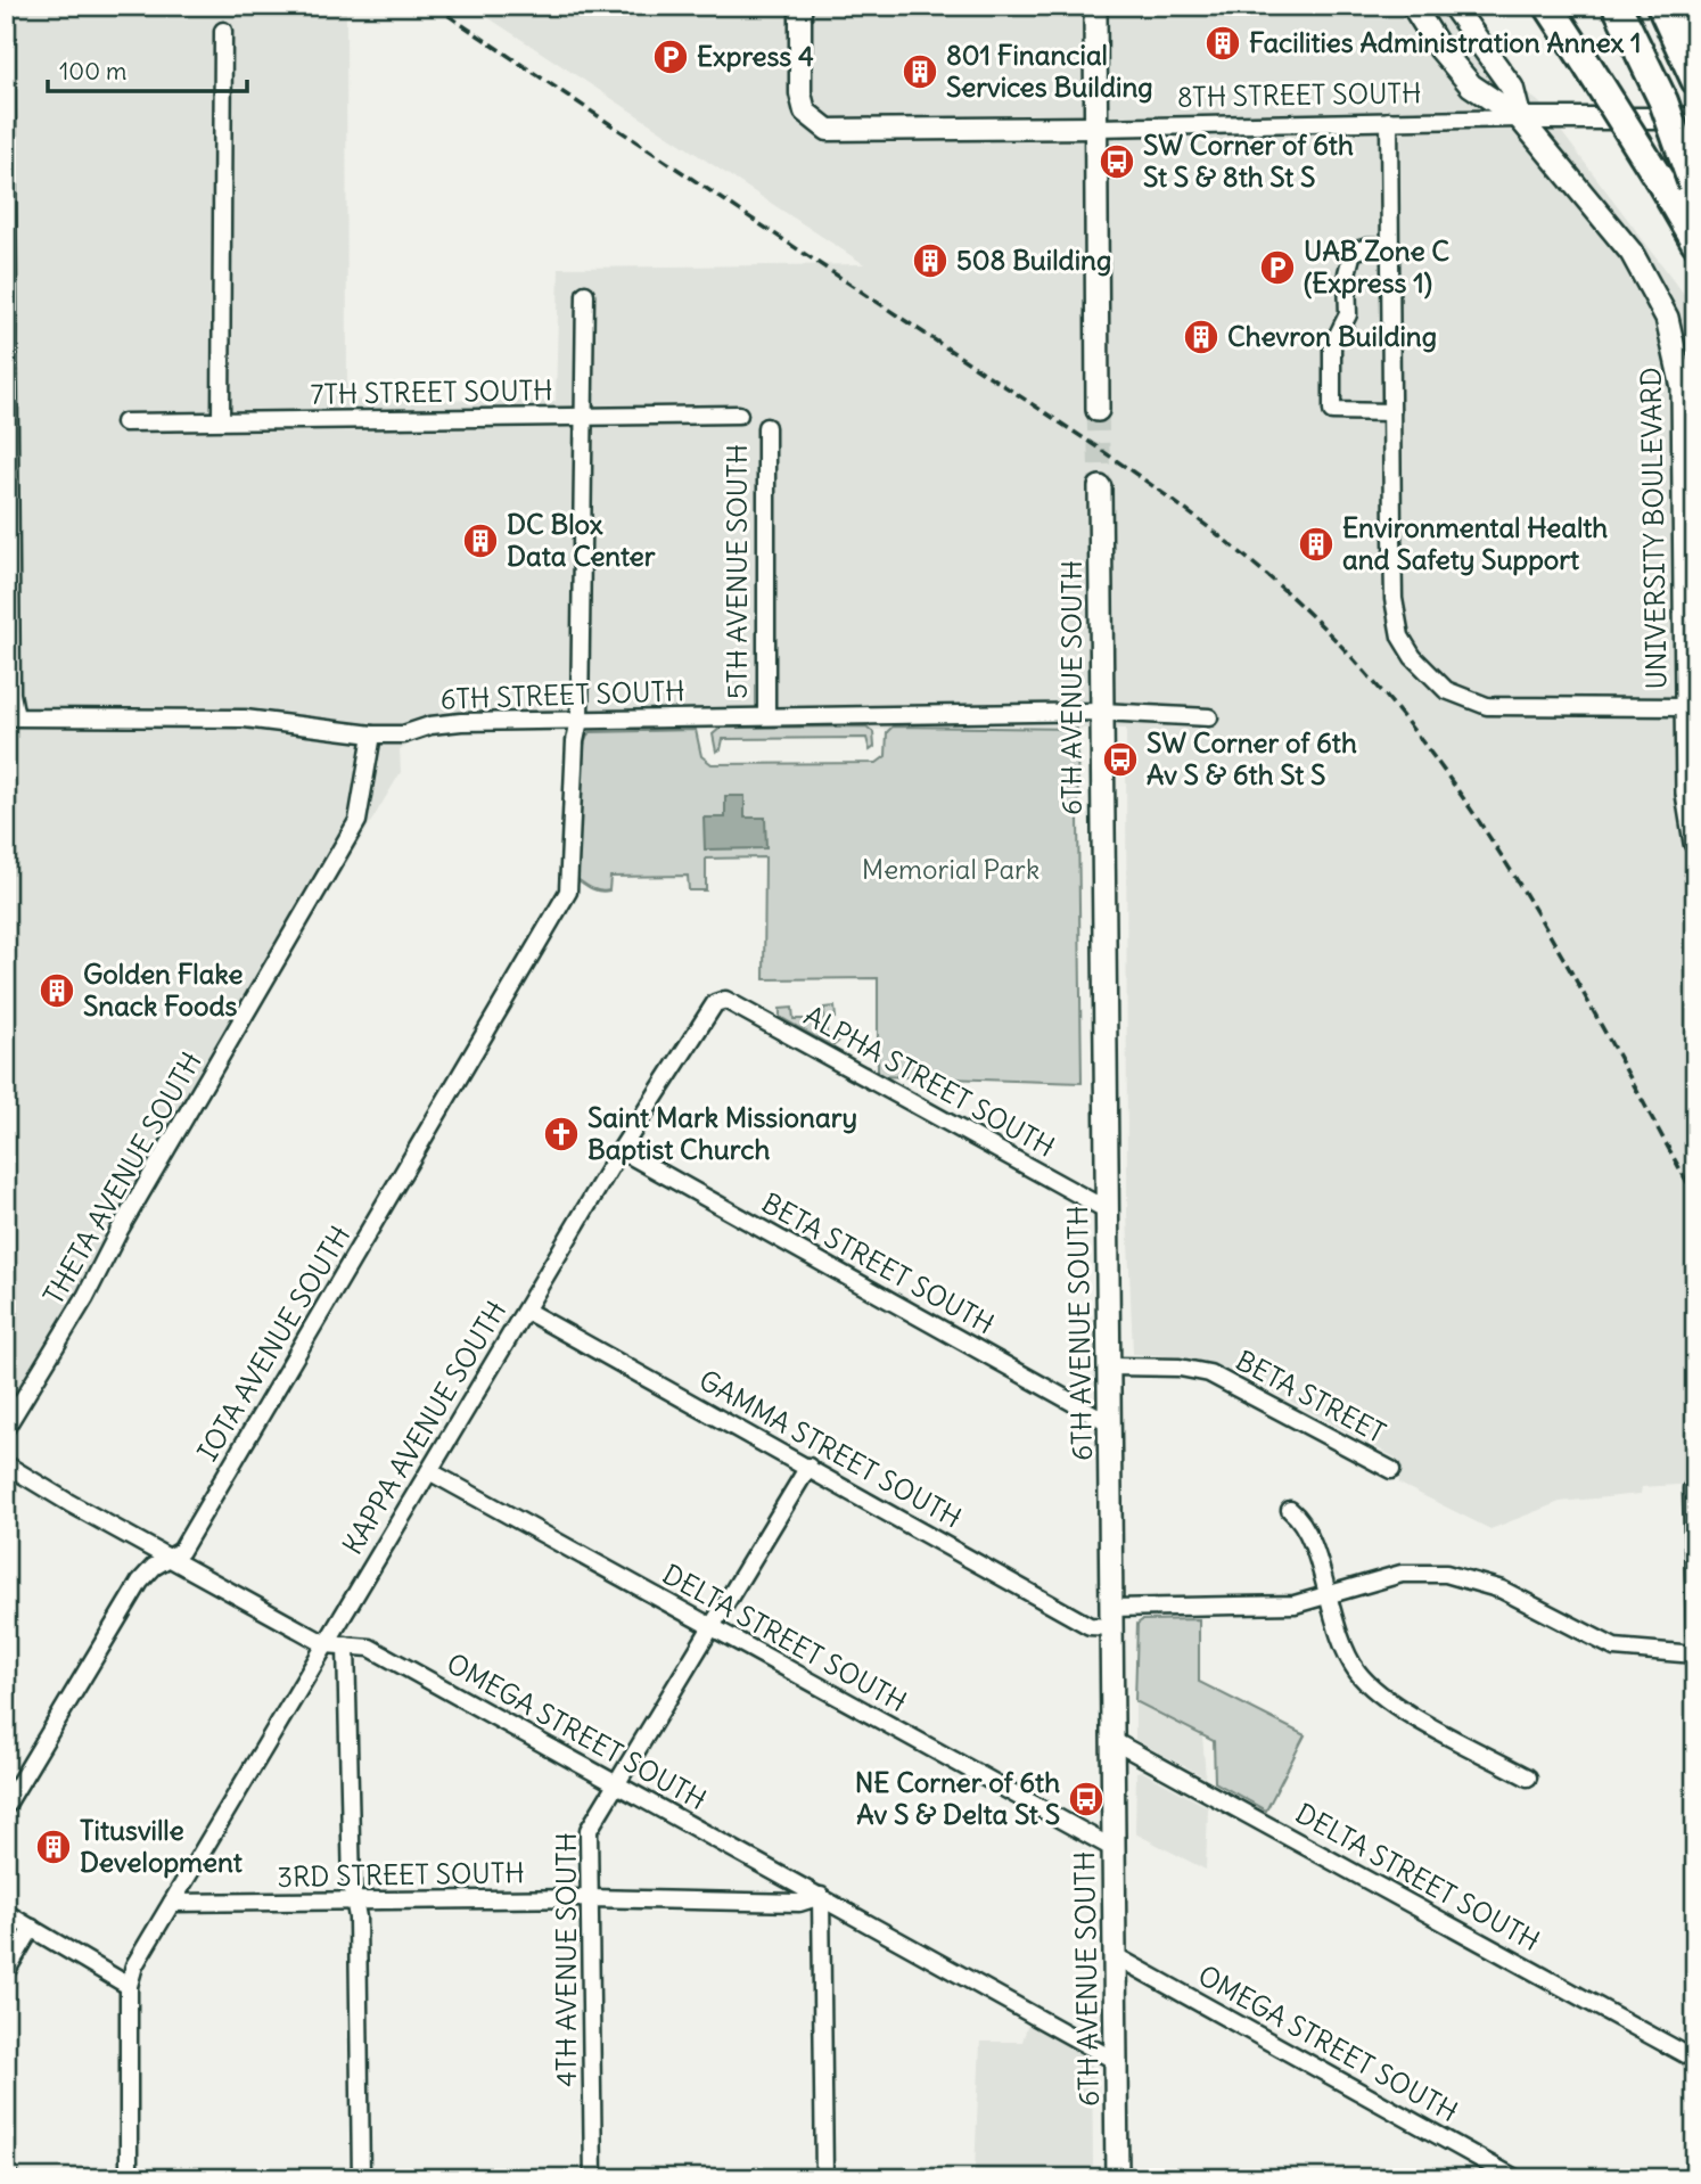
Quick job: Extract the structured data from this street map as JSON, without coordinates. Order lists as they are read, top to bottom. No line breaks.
{"streets":{"main road":["UNIVERSITY BOULEVARD","6TH AVENUE SOUTH"],"street":["8TH STREET SOUTH","7TH STREET SOUTH","5TH AVENUE SOUTH","6TH STREET SOUTH","ALPHA STREET SOUTH","THETA AVENUE SOUTH","BETA STREET SOUTH","IOTA AVENUE SOUTH","BETA STREET","KAPPA AVENUE SOUTH","GAMMA STREET SOUTH","DELTA STREET SOUTH","OMEGA STREET SOUTH","3RD STREET SOUTH","4TH AVENUE SOUTH"]},"crossings":[["8TH STREET SOUTH","UNIVERSITY BOULEVARD"],["5TH AVENUE SOUTH","6TH STREET SOUTH"],["6TH AVENUE SOUTH","6TH STREET SOUTH"],["6TH AVENUE SOUTH","ALPHA STREET SOUTH"],["6TH AVENUE SOUTH","BETA STREET SOUTH"],["6TH AVENUE SOUTH","BETA STREET"],["6TH AVENUE SOUTH","GAMMA STREET SOUTH"],["6TH AVENUE SOUTH","DELTA STREET SOUTH"],["6TH AVENUE SOUTH","OMEGA STREET SOUTH"],["6TH STREET SOUTH","THETA AVENUE SOUTH"],["6TH STREET SOUTH","IOTA AVENUE SOUTH"],["ALPHA STREET SOUTH","KAPPA AVENUE SOUTH"],["BETA STREET SOUTH","KAPPA AVENUE SOUTH"],["IOTA AVENUE SOUTH","OMEGA STREET SOUTH"],["KAPPA AVENUE SOUTH","GAMMA STREET SOUTH"],["KAPPA AVENUE SOUTH","DELTA STREET SOUTH"],["KAPPA AVENUE SOUTH","OMEGA STREET SOUTH"],["KAPPA AVENUE SOUTH","3RD STREET SOUTH"],["GAMMA STREET SOUTH","4TH AVENUE SOUTH"],["DELTA STREET SOUTH","4TH AVENUE SOUTH"],["OMEGA STREET SOUTH","3RD STREET SOUTH"],["OMEGA STREET SOUTH","4TH AVENUE SOUTH"],["3RD STREET SOUTH","4TH AVENUE SOUTH"]],"parks":["Memorial Park"],"places":{"building":["Facilities Administration Annex 1","801 Financial Services Building","508 Building","Chevron Building","DC Blox Data Center","Environmental Health and Safety Support","Golden Flake Snack Foods","Titusville Development"],"parking":["Express 4","UAB Zone C (Express 1)"],"bus stop":["SW Corner of 6th St S & 8th St S","SW Corner of 6th Av S & 6th St S","NE Corner of 6th Av S & Delta St S"],"church":["Saint Mark Missionary Baptist Church"]},"scale_bar":"100 m"}
